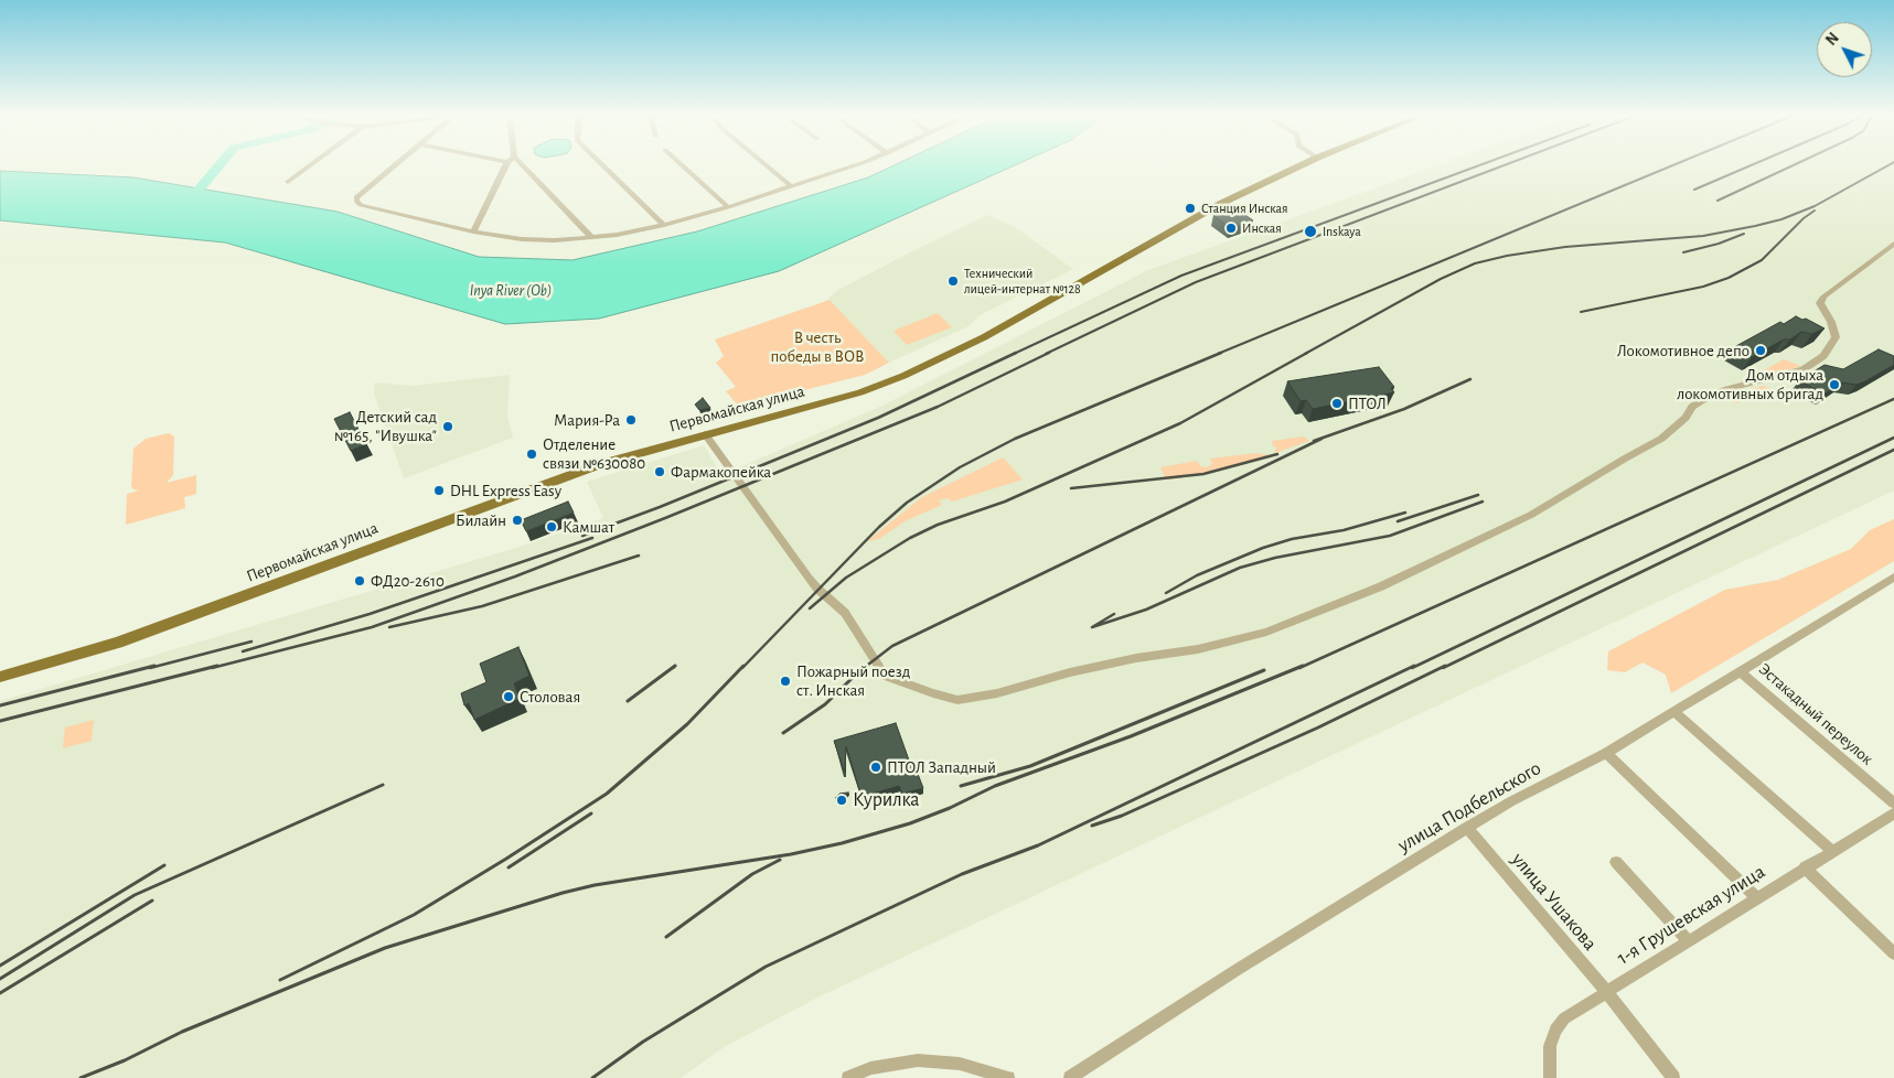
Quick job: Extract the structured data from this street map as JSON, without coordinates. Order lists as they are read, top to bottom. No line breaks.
{"streets":{"main road":["Первомайская улица"],"street":["Эстакадный переулок","улица Подбельского","улица Ушакова","1-я Грушевская улица"]},"crossings":[["Эстакадный переулок","улица Подбельского"],["улица Подбельского","улица Ушакова"],["улица Ушакова","1-я Грушевская улица"]],"water":["Inya River (Ob)"],"parks":["В честь победы в ВОВ"],"places":["Станция Инская","Инская","Inskaya","Технический лицей-интернат №128","Локомотивное депо","Дом отдыха локомотивных бригад","ПТОЛ","Мария-Ра","Детский сад №165, \"Ивушка\"","Отделение связи №630080","Фармакопейка","DHL Express Easy","Билайн","Камшат","ФД20-2610","Пожарный поезд ст. Инская","Столовая","ПТОЛ Западный","Курилка"],"north":"top left"}
